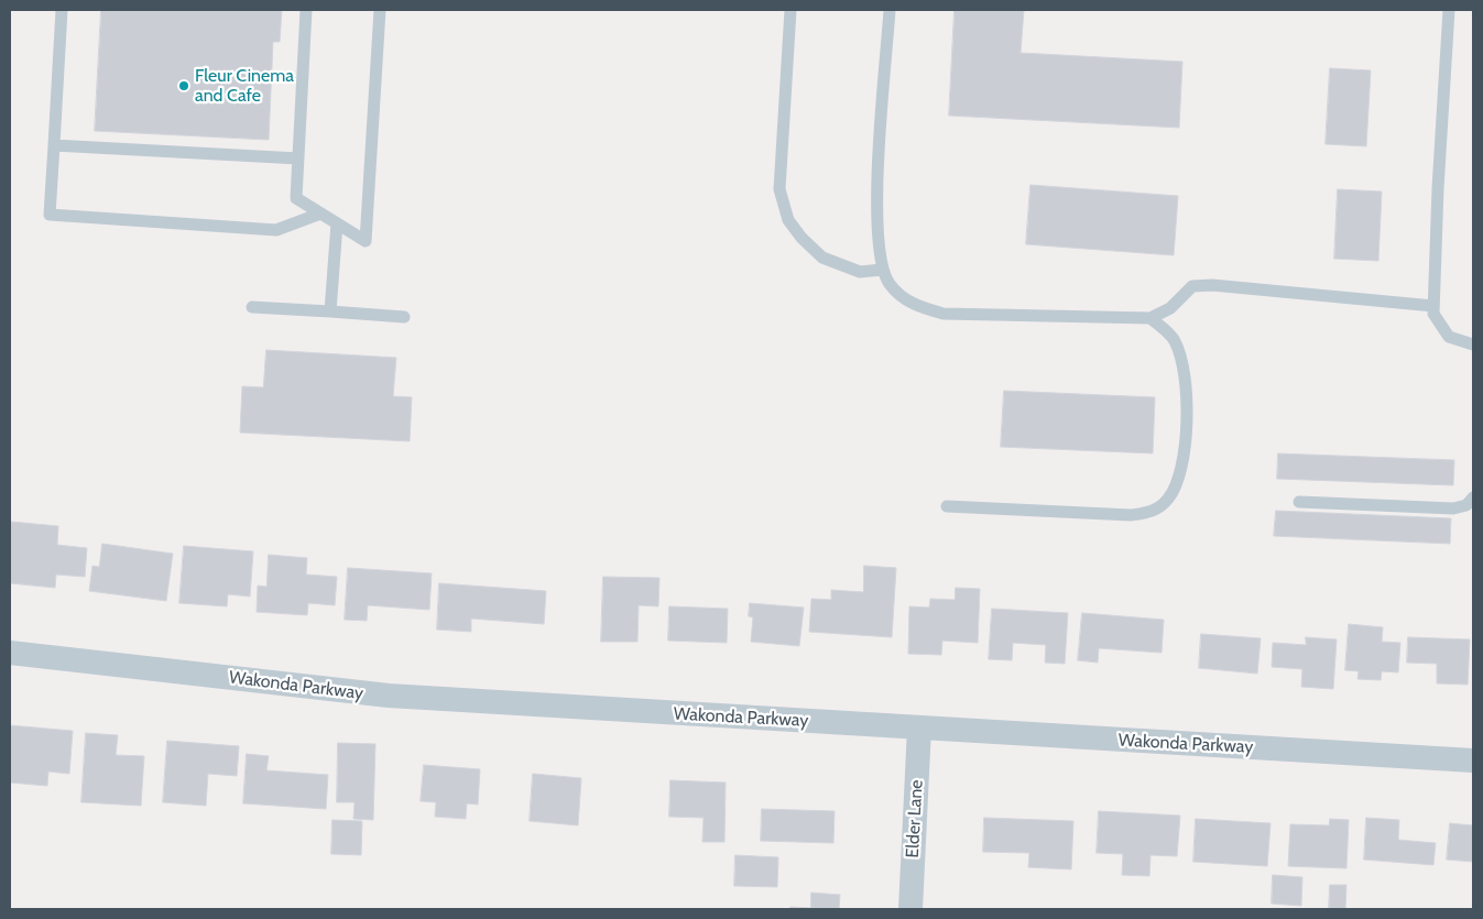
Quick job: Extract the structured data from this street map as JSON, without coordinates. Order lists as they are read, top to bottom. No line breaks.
{"streets":{"street":["Wakonda Parkway","Elder Lane"]},"crossings":[["Wakonda Parkway","Elder Lane"]],"places":["Fleur Cinema and Cafe"]}
